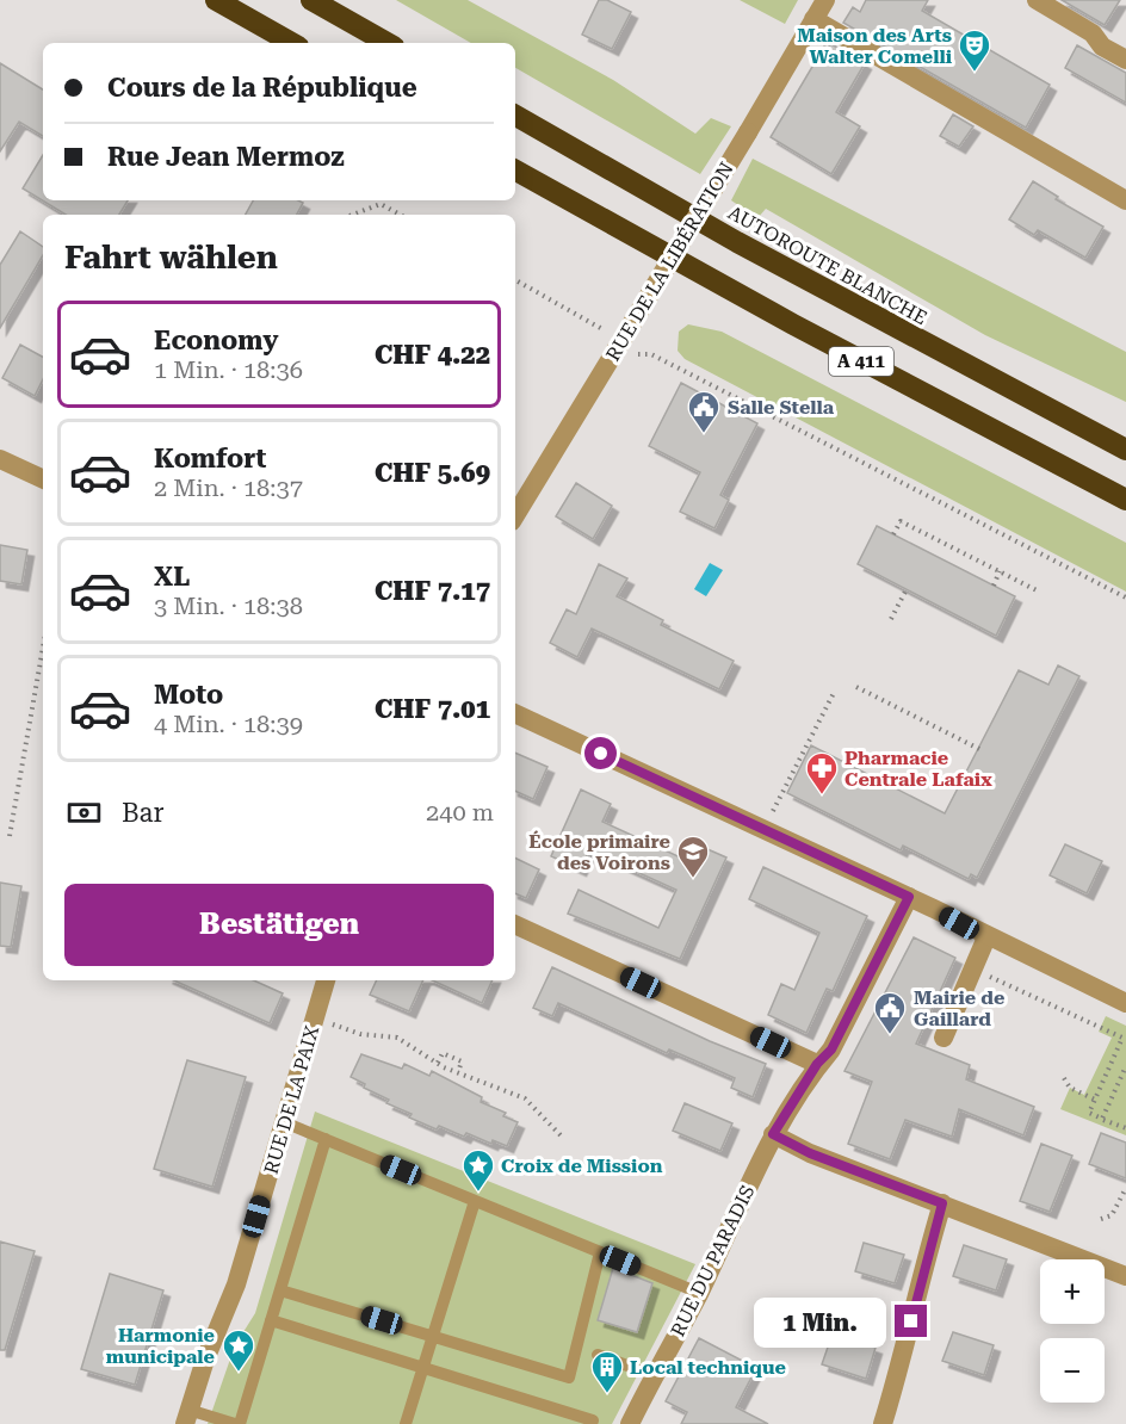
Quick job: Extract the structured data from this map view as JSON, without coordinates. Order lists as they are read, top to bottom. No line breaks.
{"streets":{"highway":["AUTOROUTE BLANCHE","A 411"],"street":["RUE DE LA LIBÉRATION","RUE DE LA PAIX","RUE DU PARADIS"]},"places":{"theatre":["Maison des Arts Walter Comelli"],"public building":["Salle Stella","Mairie de Gaillard"],"pharmacy":["Pharmacie Centrale Lafaix"],"school or university":["École primaire des Voirons"],"place":["Croix de Mission","Harmonie municipale"],"building":["Local technique"]},"page":{"banner":["Cours de la République","Rue Jean Mermoz"],"heading":"Fahrt wählen","list":[{"name":"Economy","note":"1 Min. · 18:36","value":"CHF 4.22"},{"name":"Komfort","note":"2 Min. · 18:37","value":"CHF 5.69"},{"name":"XL","note":"3 Min. · 18:38","value":"CHF 7.17"},{"name":"Moto","note":"4 Min. · 18:39","value":"CHF 7.01"}],"pay":["Bar","240 m"],"buttons":"Bestätigen","map_buttons":["+","−"],"bubble":"1 Min."}}
